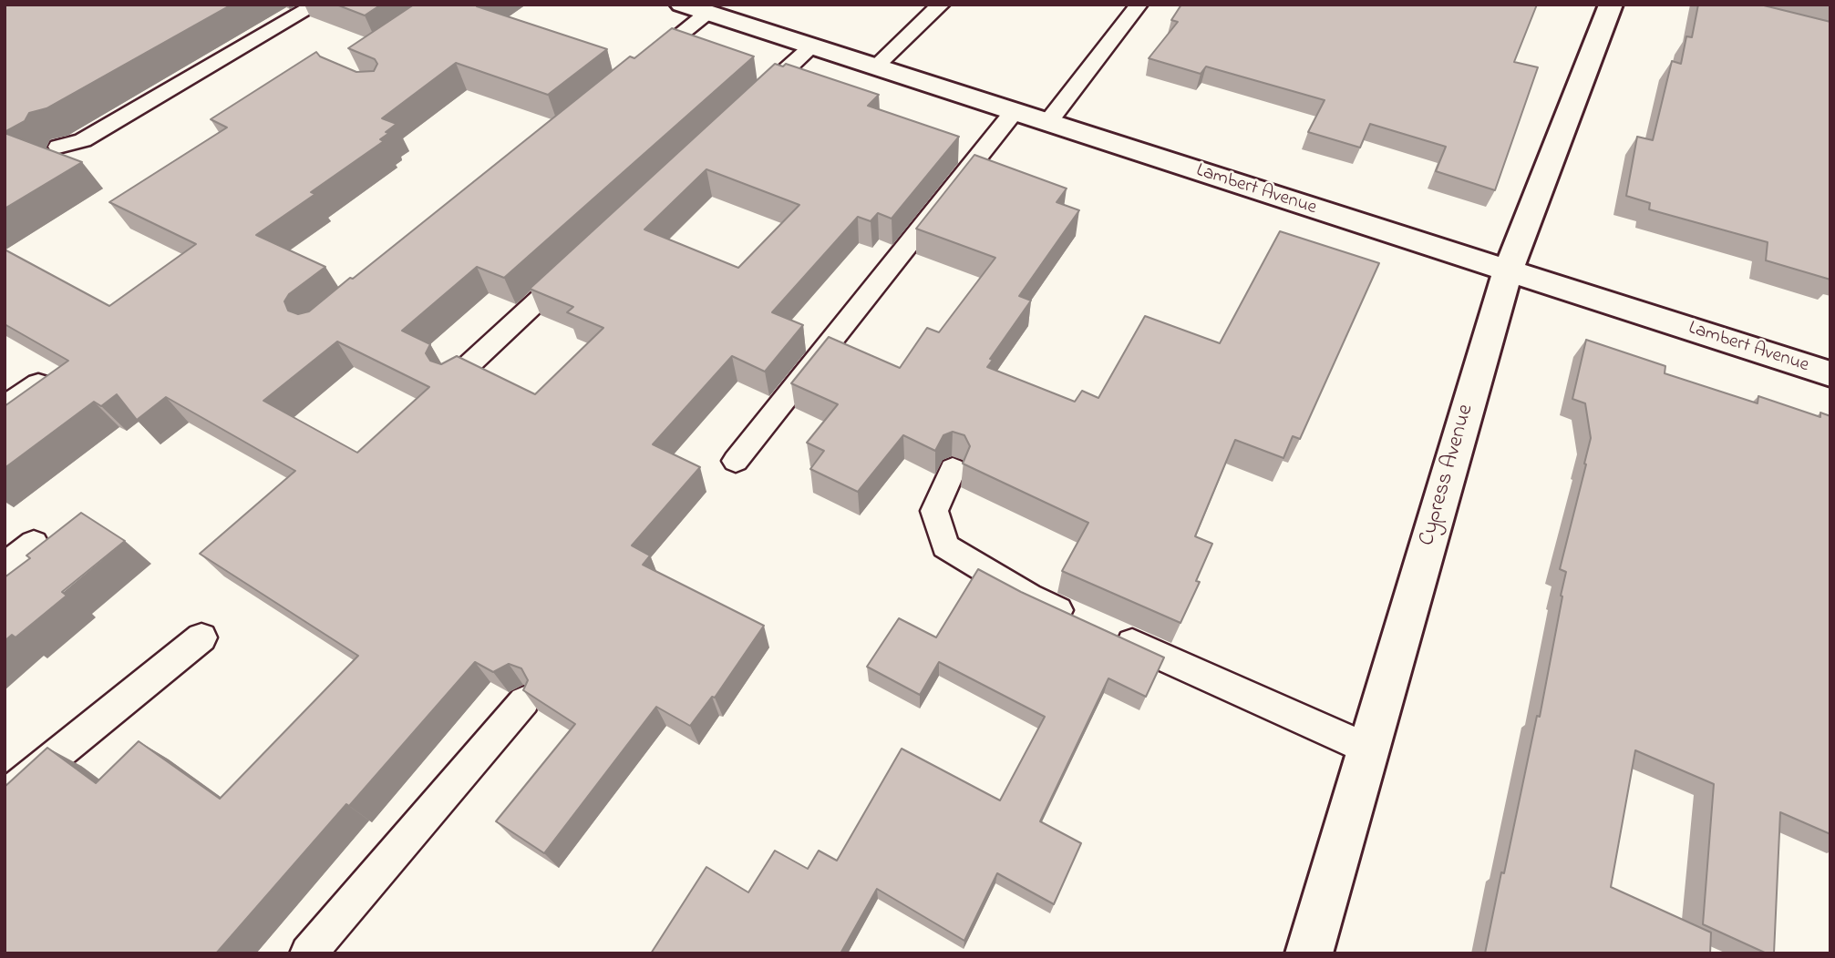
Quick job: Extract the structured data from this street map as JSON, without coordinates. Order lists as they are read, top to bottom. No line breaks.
{"streets":{"street":["Lambert Avenue","Cypress Avenue"]},"crossings":[["Lambert Avenue","Cypress Avenue"]]}
